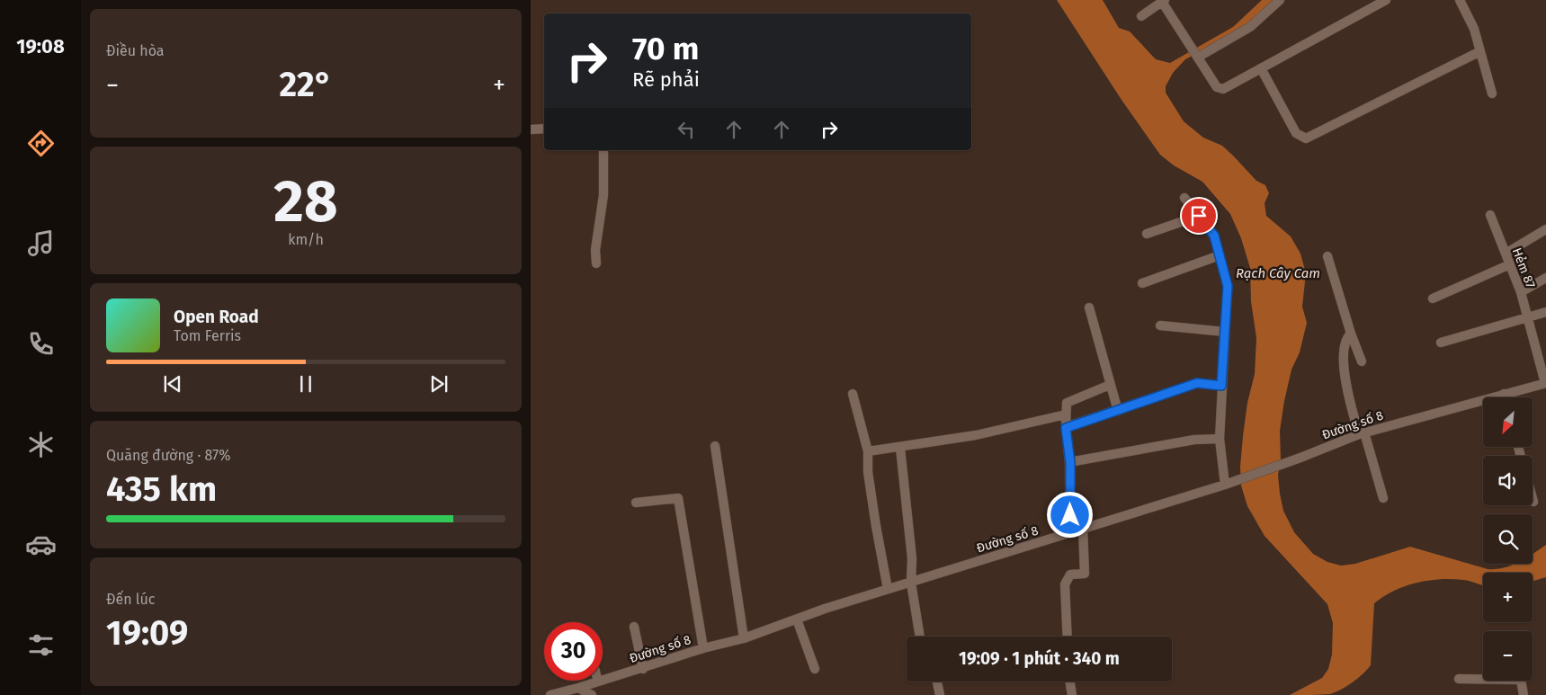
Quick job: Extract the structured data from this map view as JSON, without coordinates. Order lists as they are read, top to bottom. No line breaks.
{"streets":{"street":["Hẻm 87","Đường số 8"]},"crossings":[["Hẻm 87","Đường số 8"]],"water":["Rạch Cây Cam"],"north":"bottom left","page":{"tabs":"19:08","tile":["Điều hòa",["28","km/h"],["Quãng đường · 87%","435 km"],["Đến lúc","19:09"]],"turn":["70 m","Rẽ phải"],"heat":["−","22°","+"],"song":["Open Road","Tom Ferris"],"map_buttons":["+","−"],"limit":"30","trip":"19:09 · 1 phút · 340 m"}}
